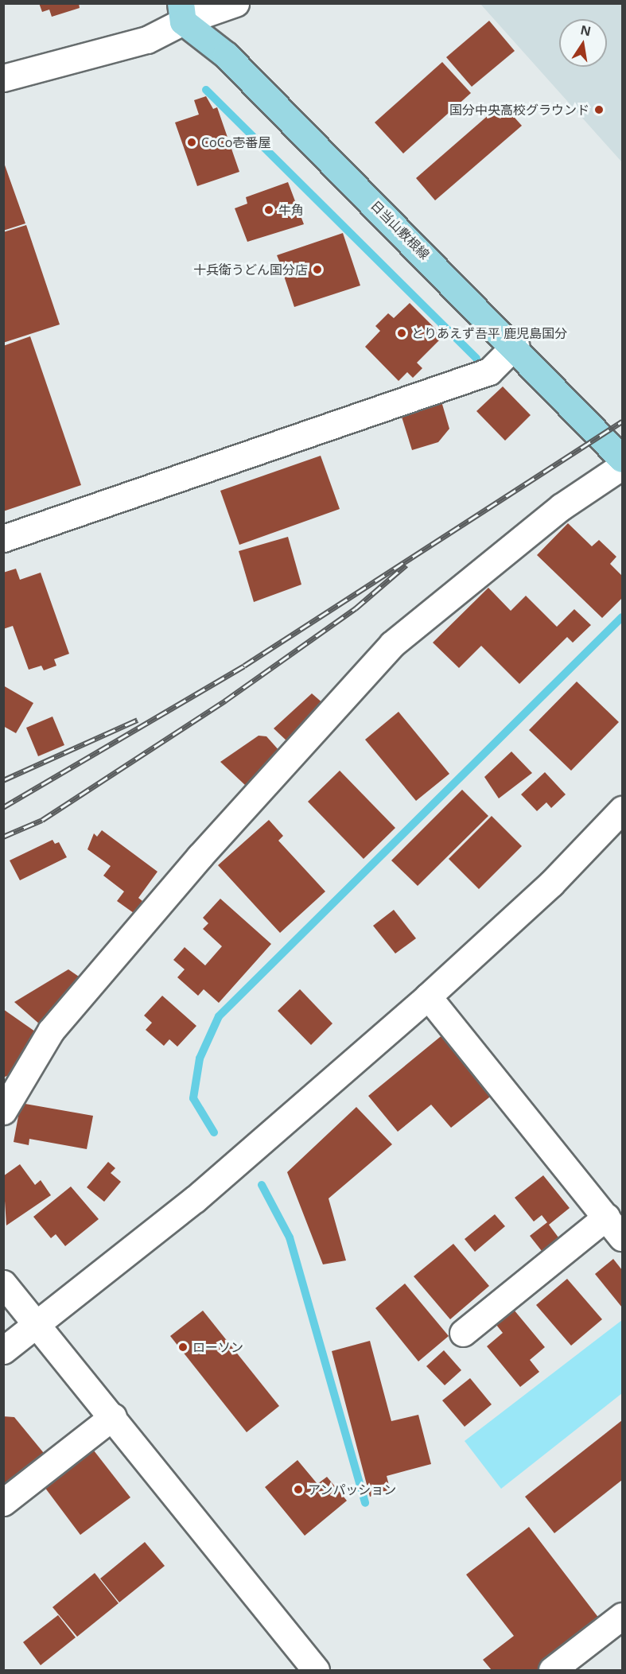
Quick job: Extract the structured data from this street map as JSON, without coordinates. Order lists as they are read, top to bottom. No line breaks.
{"streets":{"main road":["日当山敷根線"]},"places":["国分中央高校グラウンド","CoCo壱番屋","牛角","十兵衛うどん国分店","とりあえず吾平 鹿児島国分","ローソン","アンパッション"],"north":"top"}
